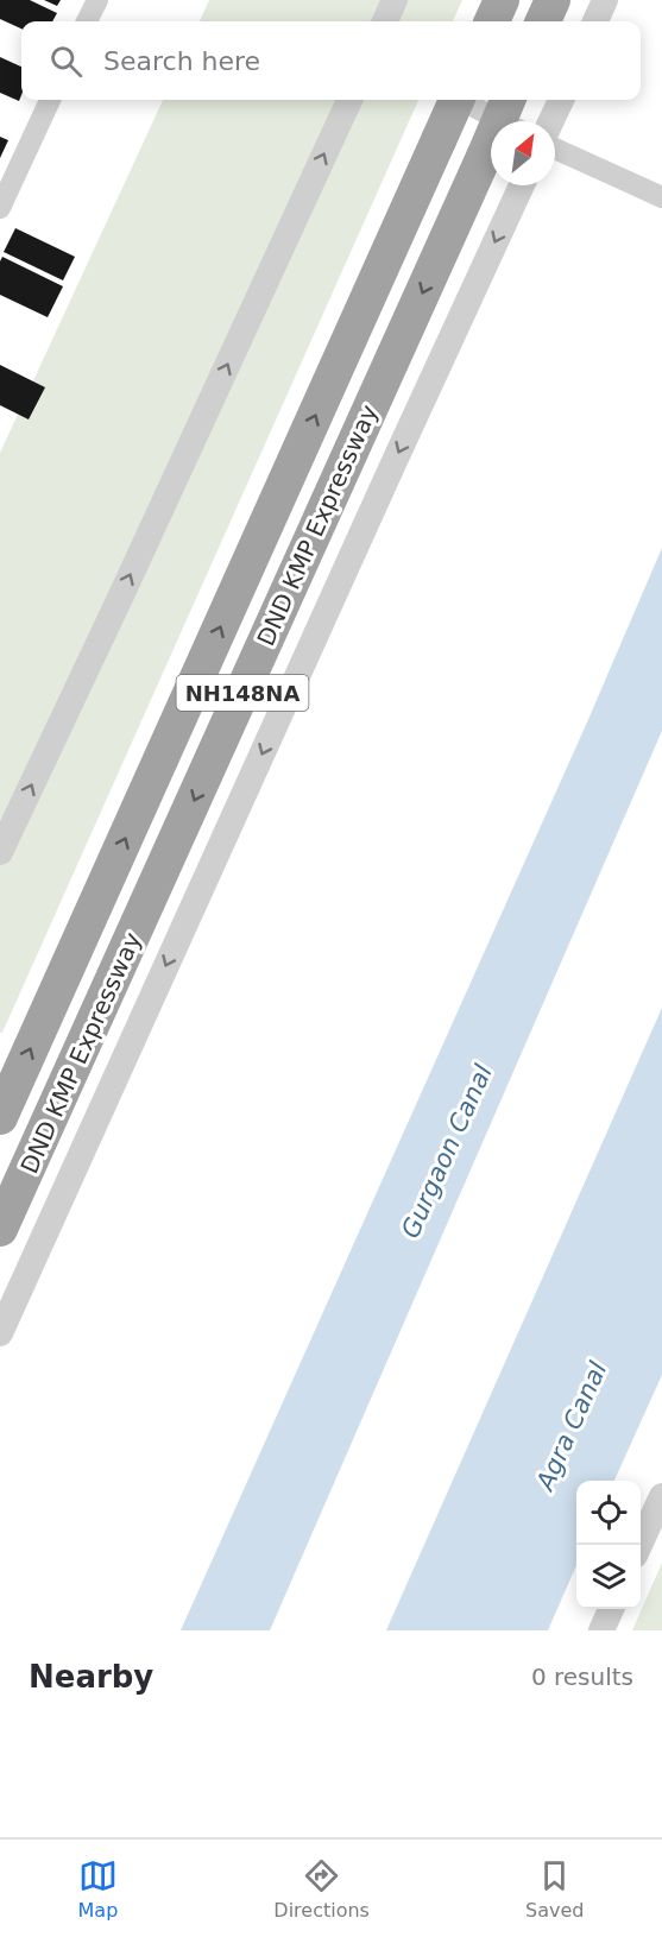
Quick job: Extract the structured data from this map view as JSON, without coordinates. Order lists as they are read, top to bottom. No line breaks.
{"streets":{"highway":["DND KMP Expressway","NH148NA"]},"water":["Gurgaon Canal","Agra Canal"],"north":"top right","page":{"search":"Search here","heading":["Nearby","0 results"],"nav":["Map","Directions","Saved"]}}
